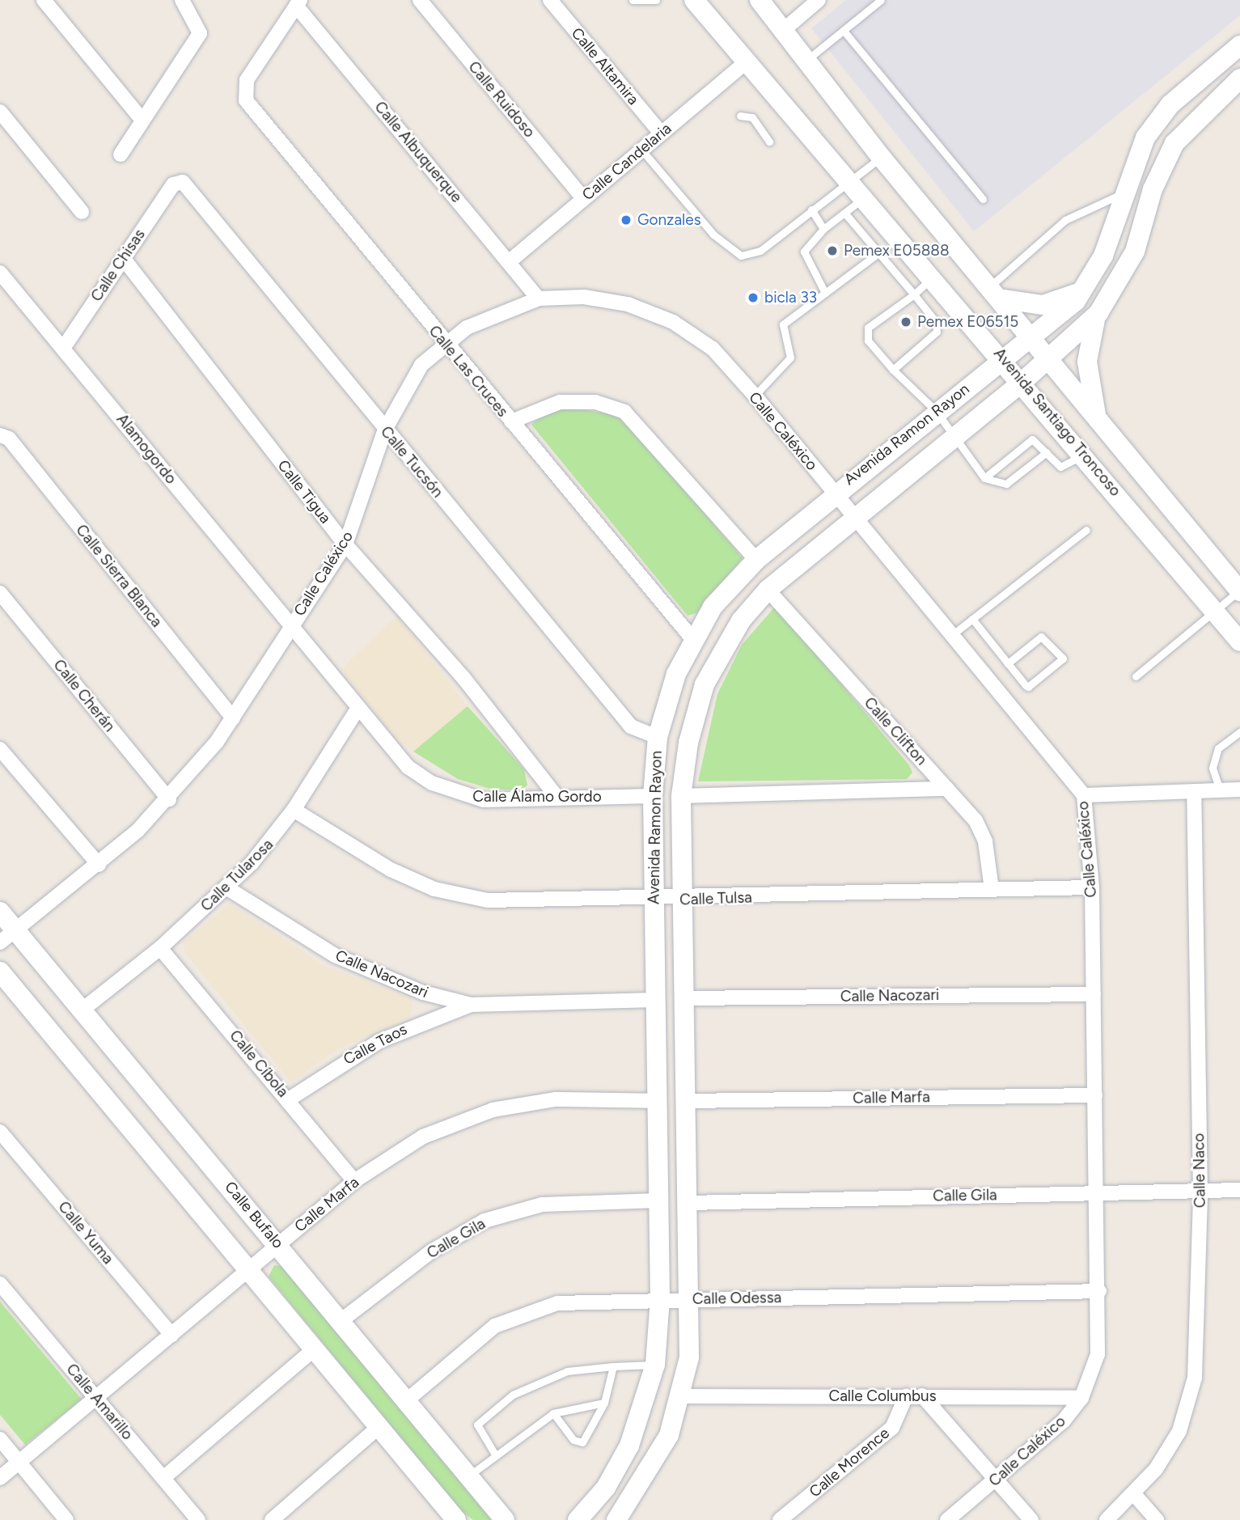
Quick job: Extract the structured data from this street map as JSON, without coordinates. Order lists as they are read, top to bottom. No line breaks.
{"streets":{"main road":["Avenida Santiago Troncoso","Avenida Ramon Rayon","Calle Bufalo"],"street":["Calle Altamira","Calle Ruidoso","Calle Albuquerque","Calle Candelaria","Calle Chisas","Calle Las Cruces","Calle Caléxico","Alamogordo","Calle Tucsón","Calle Tigua","Calle Sierra Blanca","Calle Cherán","Calle Clifton","Calle Álamo Gordo","Calle Tularosa","Calle Tulsa","Calle Nacozari","Calle Taos","Calle Cíbola","Calle Marfa","Calle Naco","Calle Gila","Calle Yuma","Calle Odessa","Calle Columbus","Calle Amarillo","Calle Morence"]},"crossings":[["Calle Altamira","Calle Candelaria"],["Calle Ruidoso","Calle Candelaria"],["Calle Albuquerque","Calle Candelaria"],["Calle Albuquerque","Calle Las Cruces"],["Calle Albuquerque","Calle Caléxico"],["Calle Candelaria","Avenida Santiago Troncoso"],["Calle Chisas","Alamogordo"],["Calle Chisas","Calle Tucsón"],["Calle Chisas","Calle Tigua"],["Calle Las Cruces","Calle Caléxico"],["Calle Las Cruces","Avenida Ramon Rayon"],["Avenida Santiago Troncoso","Avenida Ramon Rayon"],["Calle Caléxico","Avenida Ramon Rayon"],["Calle Caléxico","Alamogordo"],["Calle Caléxico","Calle Tucsón"],["Calle Caléxico","Calle Tigua"],["Calle Caléxico","Calle Sierra Blanca"],["Calle Caléxico","Calle Cherán"],["Calle Caléxico","Calle Álamo Gordo"],["Calle Caléxico","Calle Tulsa"],["Calle Caléxico","Calle Nacozari"],["Calle Caléxico","Calle Marfa"],["Calle Caléxico","Calle Gila"],["Calle Caléxico","Calle Bufalo"],["Calle Caléxico","Calle Odessa"],["Calle Caléxico","Calle Columbus"],["Avenida Ramon Rayon","Calle Tucsón"],["Avenida Ramon Rayon","Calle Clifton"],["Avenida Ramon Rayon","Calle Álamo Gordo"],["Avenida Ramon Rayon","Calle Tulsa"],["Avenida Ramon Rayon","Calle Nacozari"],["Avenida Ramon Rayon","Calle Marfa"],["Avenida Ramon Rayon","Calle Gila"],["Avenida Ramon Rayon","Calle Odessa"],["Avenida Ramon Rayon","Calle Columbus"],["Alamogordo","Calle Álamo Gordo"],["Calle Tigua","Calle Álamo Gordo"],["Calle Clifton","Calle Tulsa"],["Calle Álamo Gordo","Calle Tularosa"],["Calle Tularosa","Calle Tulsa"],["Calle Tularosa","Calle Nacozari"],["Calle Tularosa","Calle Cíbola"],["Calle Tularosa","Calle Bufalo"],["Calle Nacozari","Calle Taos"],["Calle Taos","Calle Cíbola"],["Calle Cíbola","Calle Marfa"],["Calle Marfa","Calle Bufalo"],["Calle Marfa","Calle Yuma"],["Calle Marfa","Calle Amarillo"],["Calle Naco","Calle Gila"],["Calle Gila","Calle Bufalo"],["Calle Bufalo","Calle Odessa"],["Calle Columbus","Calle Morence"]],"places":["Gonzales","Pemex E05888","bicla 33","Pemex E06515"]}
